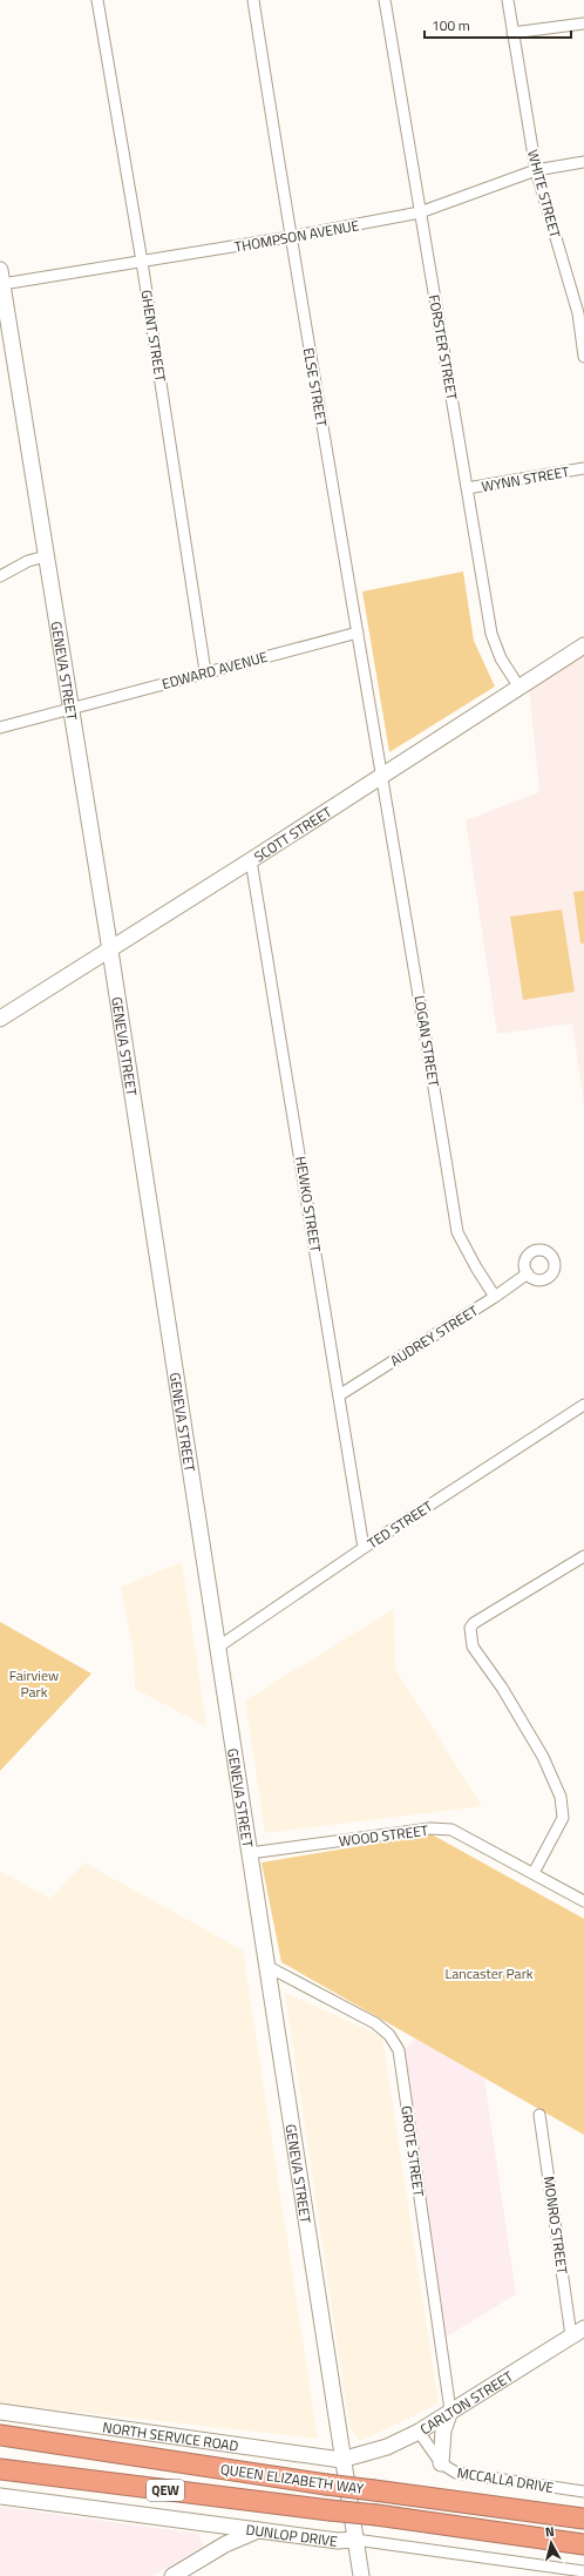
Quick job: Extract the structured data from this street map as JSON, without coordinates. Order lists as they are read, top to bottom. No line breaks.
{"streets":{"highway":["QUEEN ELIZABETH WAY","QEW"],"main road":["GENEVA STREET","SCOTT STREET","CARLTON STREET","NORTH SERVICE ROAD","DUNLOP DRIVE"],"street":["WHITE STREET","THOMPSON AVENUE","GHENT STREET","FORSTER STREET","ELSE STREET","WYNN STREET","EDWARD AVENUE","LOGAN STREET","HEWKO STREET","AUDREY STREET","TED STREET","WOOD STREET","GROTE STREET","MONRO STREET","MCCALLA DRIVE"]},"crossings":[["WHITE STREET","THOMPSON AVENUE"],["THOMPSON AVENUE","GHENT STREET"],["THOMPSON AVENUE","FORSTER STREET"],["THOMPSON AVENUE","ELSE STREET"],["THOMPSON AVENUE","GENEVA STREET"],["GHENT STREET","EDWARD AVENUE"],["FORSTER STREET","WYNN STREET"],["FORSTER STREET","SCOTT STREET"],["ELSE STREET","EDWARD AVENUE"],["ELSE STREET","SCOTT STREET"],["ELSE STREET","LOGAN STREET"],["EDWARD AVENUE","GENEVA STREET"],["GENEVA STREET","SCOTT STREET"],["GENEVA STREET","TED STREET"],["GENEVA STREET","WOOD STREET"],["GENEVA STREET","GROTE STREET"],["GENEVA STREET","CARLTON STREET"],["GENEVA STREET","NORTH SERVICE ROAD"],["GENEVA STREET","DUNLOP DRIVE"],["SCOTT STREET","LOGAN STREET"],["SCOTT STREET","HEWKO STREET"],["LOGAN STREET","AUDREY STREET"],["HEWKO STREET","AUDREY STREET"],["HEWKO STREET","TED STREET"],["GROTE STREET","CARLTON STREET"],["MONRO STREET","CARLTON STREET"],["CARLTON STREET","NORTH SERVICE ROAD"],["CARLTON STREET","MCCALLA DRIVE"]],"parks":["Fairview Park","Lancaster Park"],"scale_bar":"100 m","north":"top"}
